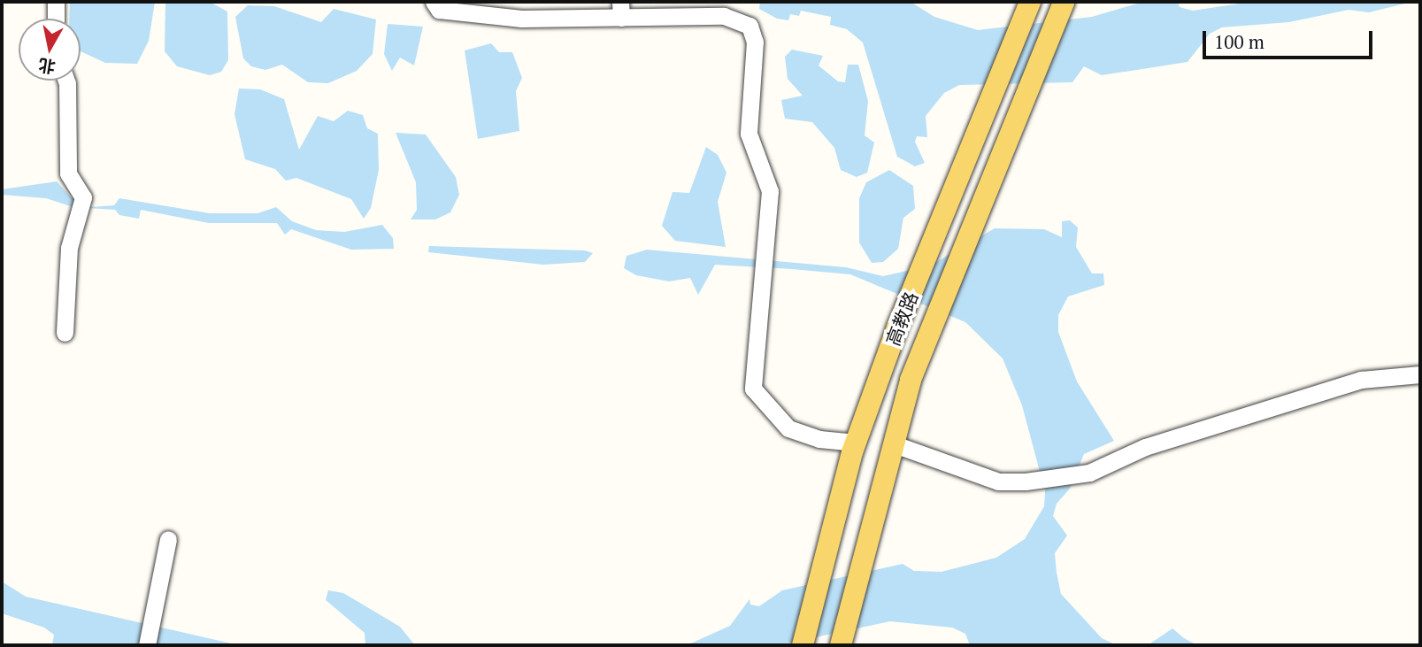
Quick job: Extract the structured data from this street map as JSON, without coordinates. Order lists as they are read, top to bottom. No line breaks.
{"streets":{"main road":["高教路"]},"scale_bar":"100 m","north":"bottom"}
